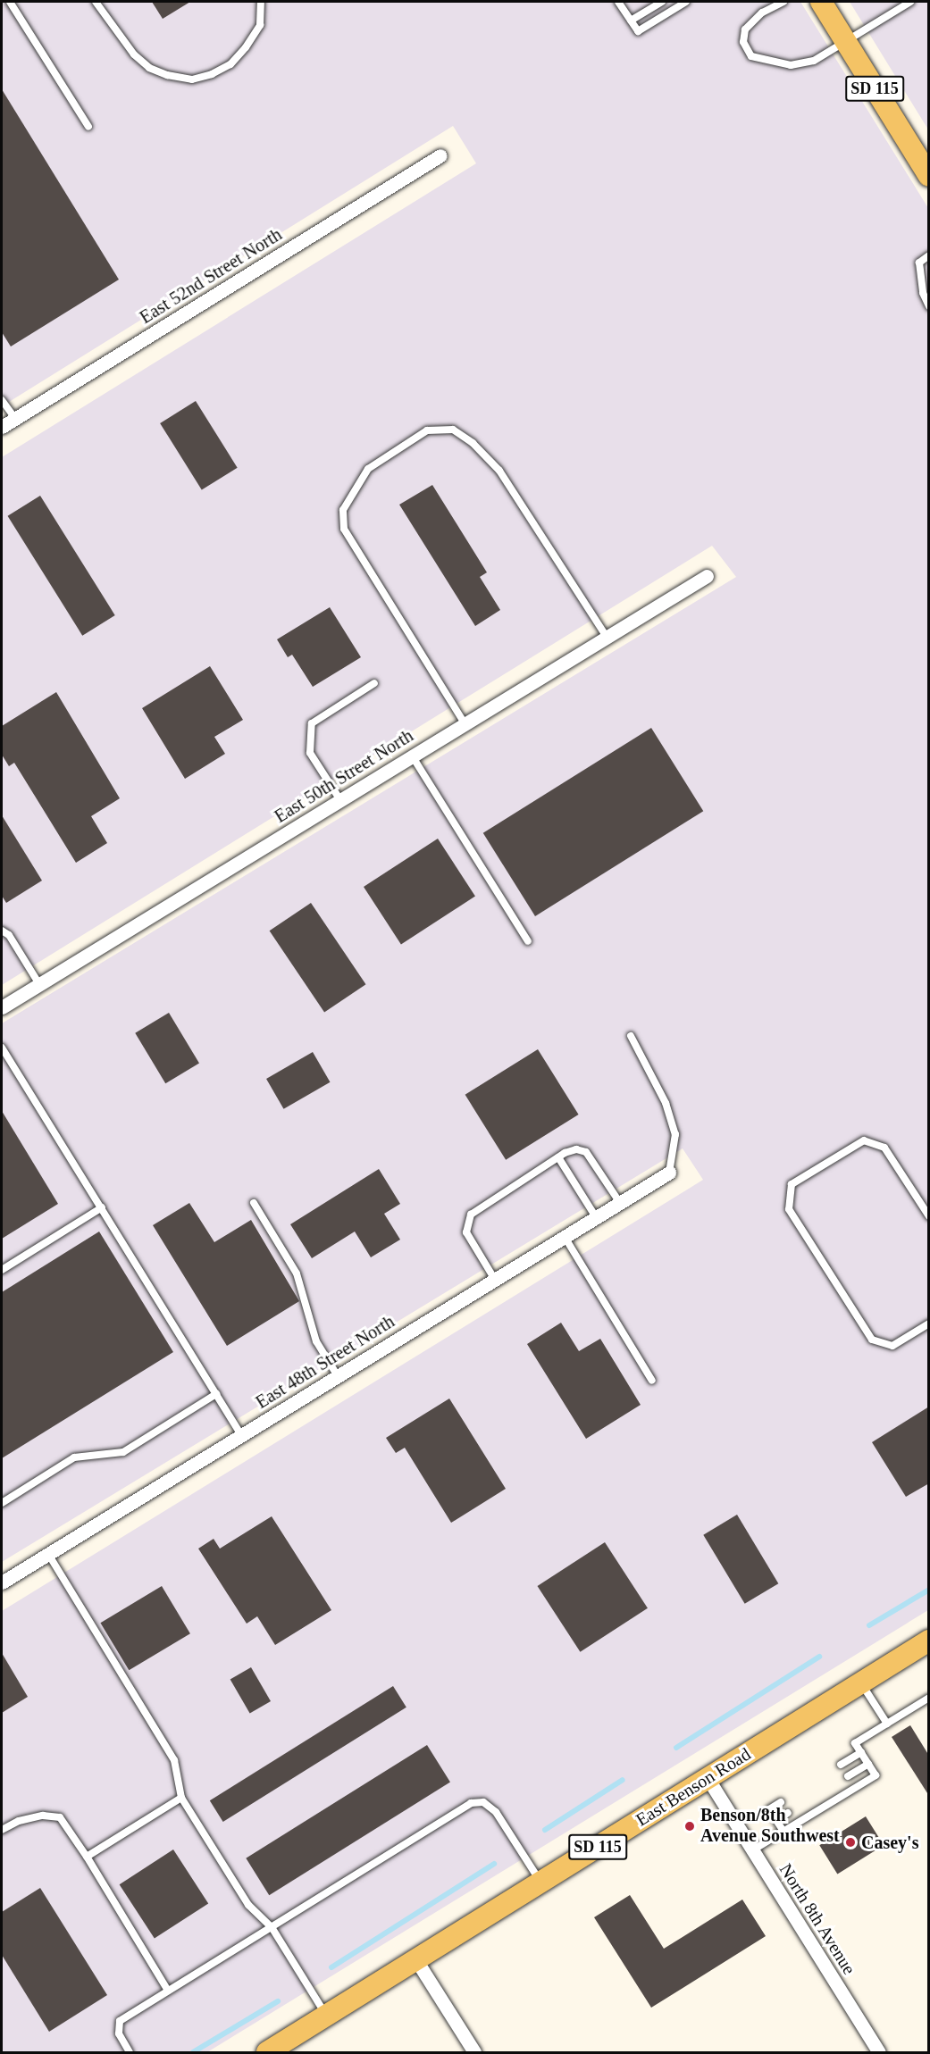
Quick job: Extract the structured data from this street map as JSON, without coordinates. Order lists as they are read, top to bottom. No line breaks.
{"streets":{"main road":["SD 115","East Benson Road"],"street":["East 52nd Street North","East 50th Street North","East 48th Street North","North 8th Avenue"]},"crossings":[["East Benson Road","North 8th Avenue"]],"places":["Benson/8th Avenue Southwest","Casey's"]}
